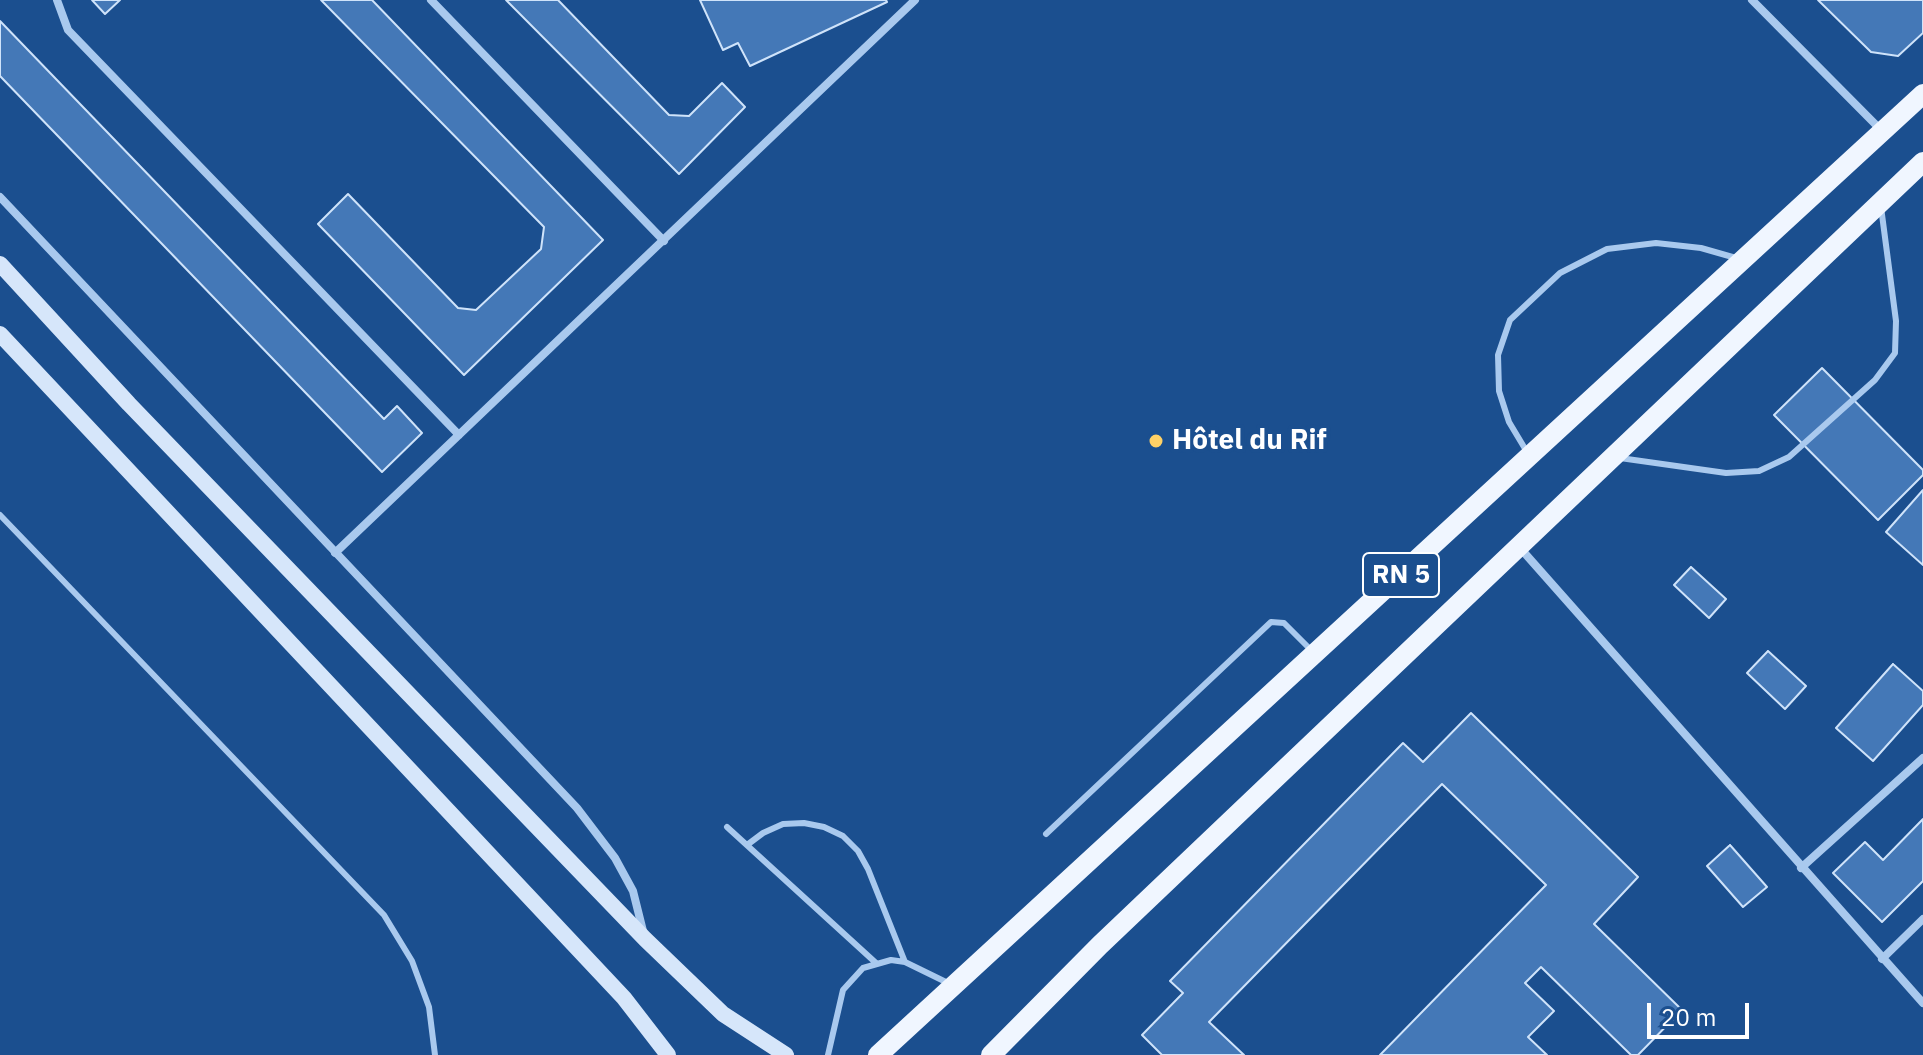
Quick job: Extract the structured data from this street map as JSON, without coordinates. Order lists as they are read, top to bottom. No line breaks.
{"streets":{"main road":["RN 5"]},"places":["Hôtel du Rif"],"scale_bar":"20 m"}
